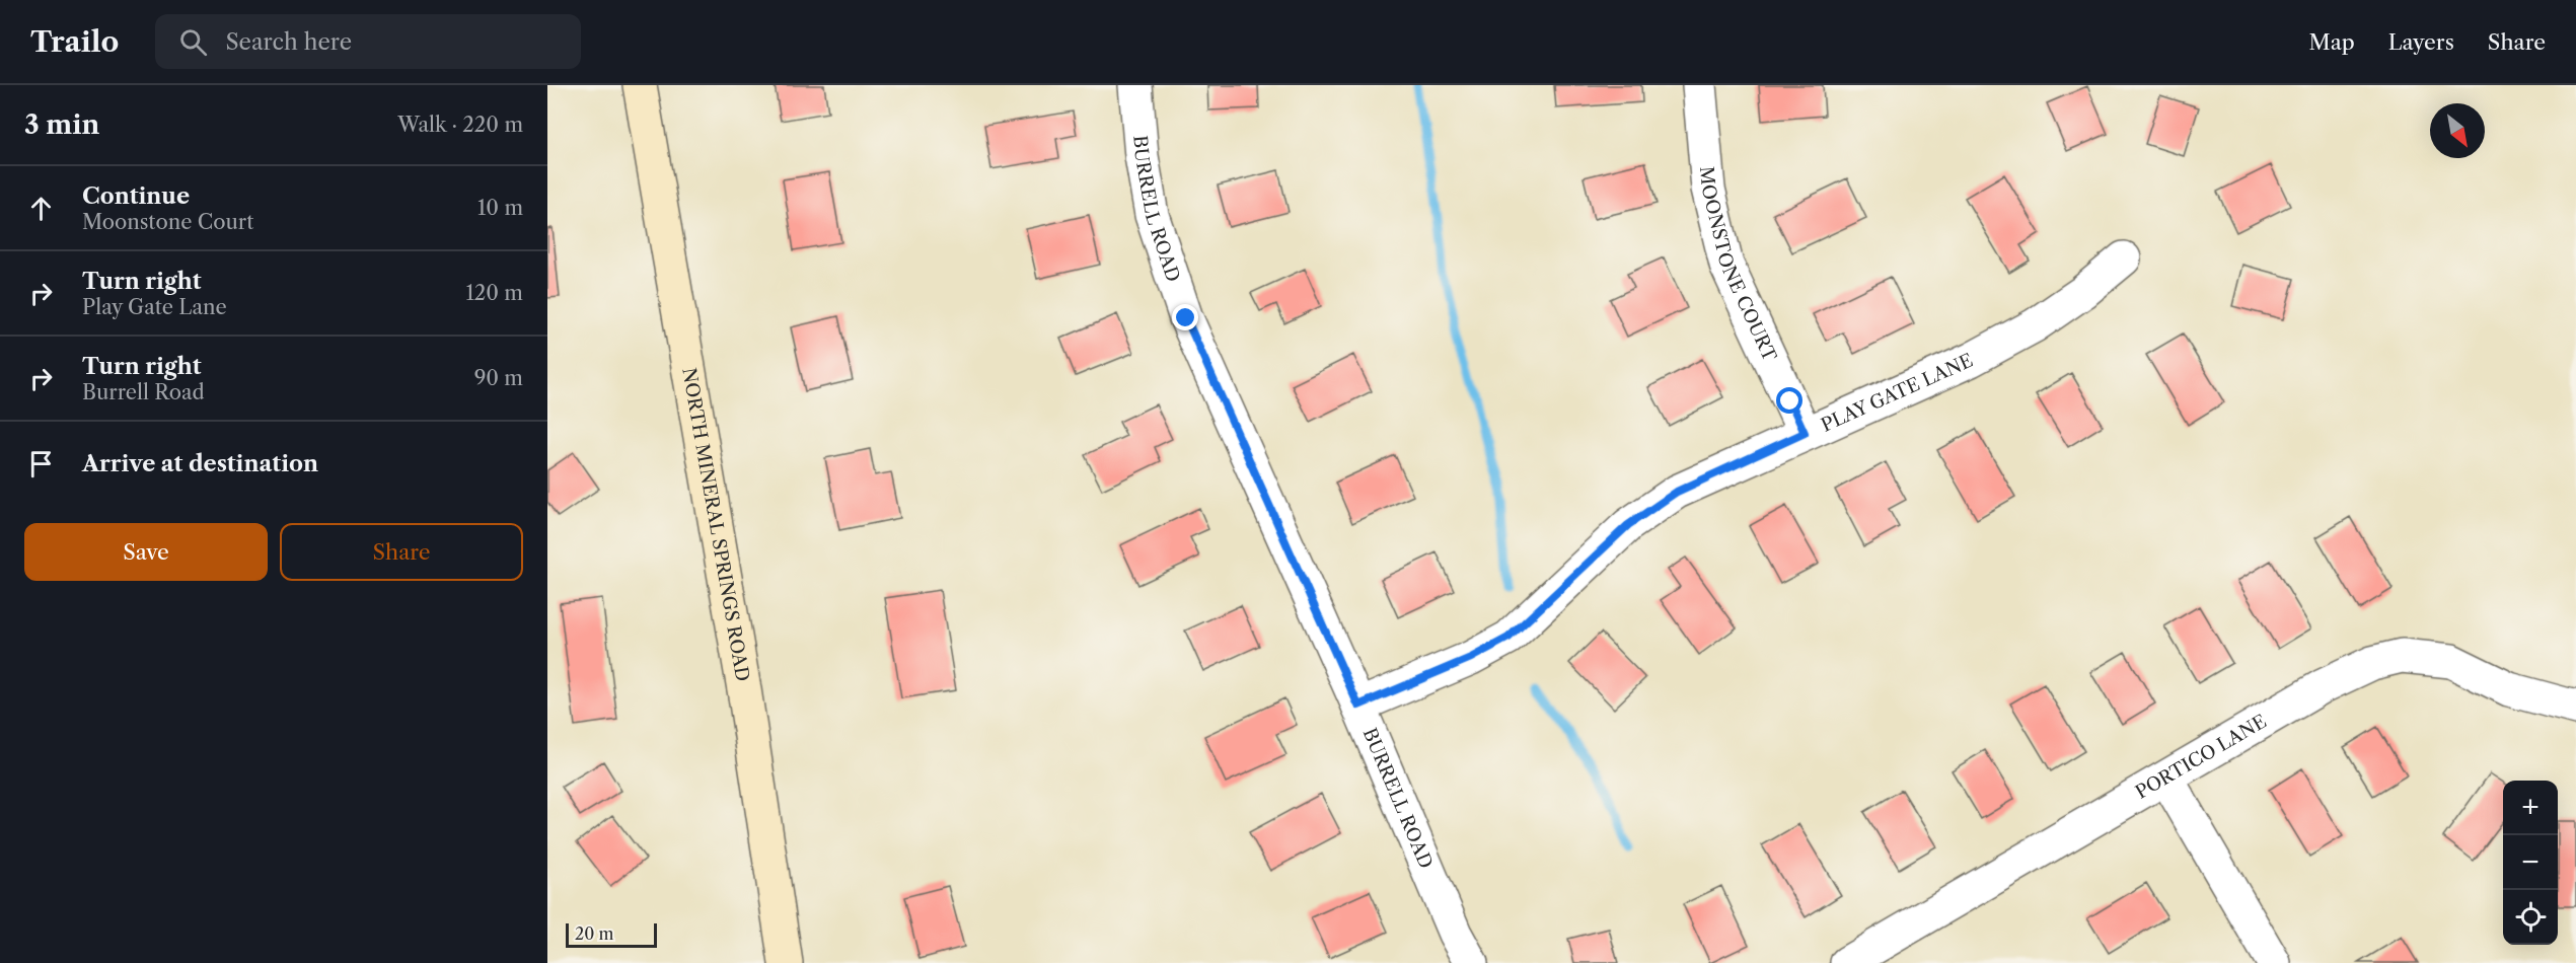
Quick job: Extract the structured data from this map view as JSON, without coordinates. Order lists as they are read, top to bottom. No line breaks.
{"streets":{"street":["BURRELL ROAD","MOONSTONE COURT","PLAY GATE LANE","NORTH MINERAL SPRINGS ROAD","PORTICO LANE"]},"crossings":[["BURRELL ROAD","PLAY GATE LANE"],["MOONSTONE COURT","PLAY GATE LANE"]],"scale_bar":"20 m","north":"bottom right","page":{"header":"Trailo","search":"Search here","nav":["Map","Layers","Share"],"heading":["3 min","Walk · 220 m"],"list":[["Continue","Moonstone Court","10 m"],["Turn right","Play Gate Lane","120 m"],["Turn right","Burrell Road","90 m"],"Arrive at destination"],"buttons":["Save","Share"],"map_buttons":["+","−"],"scale":"20 m"}}
